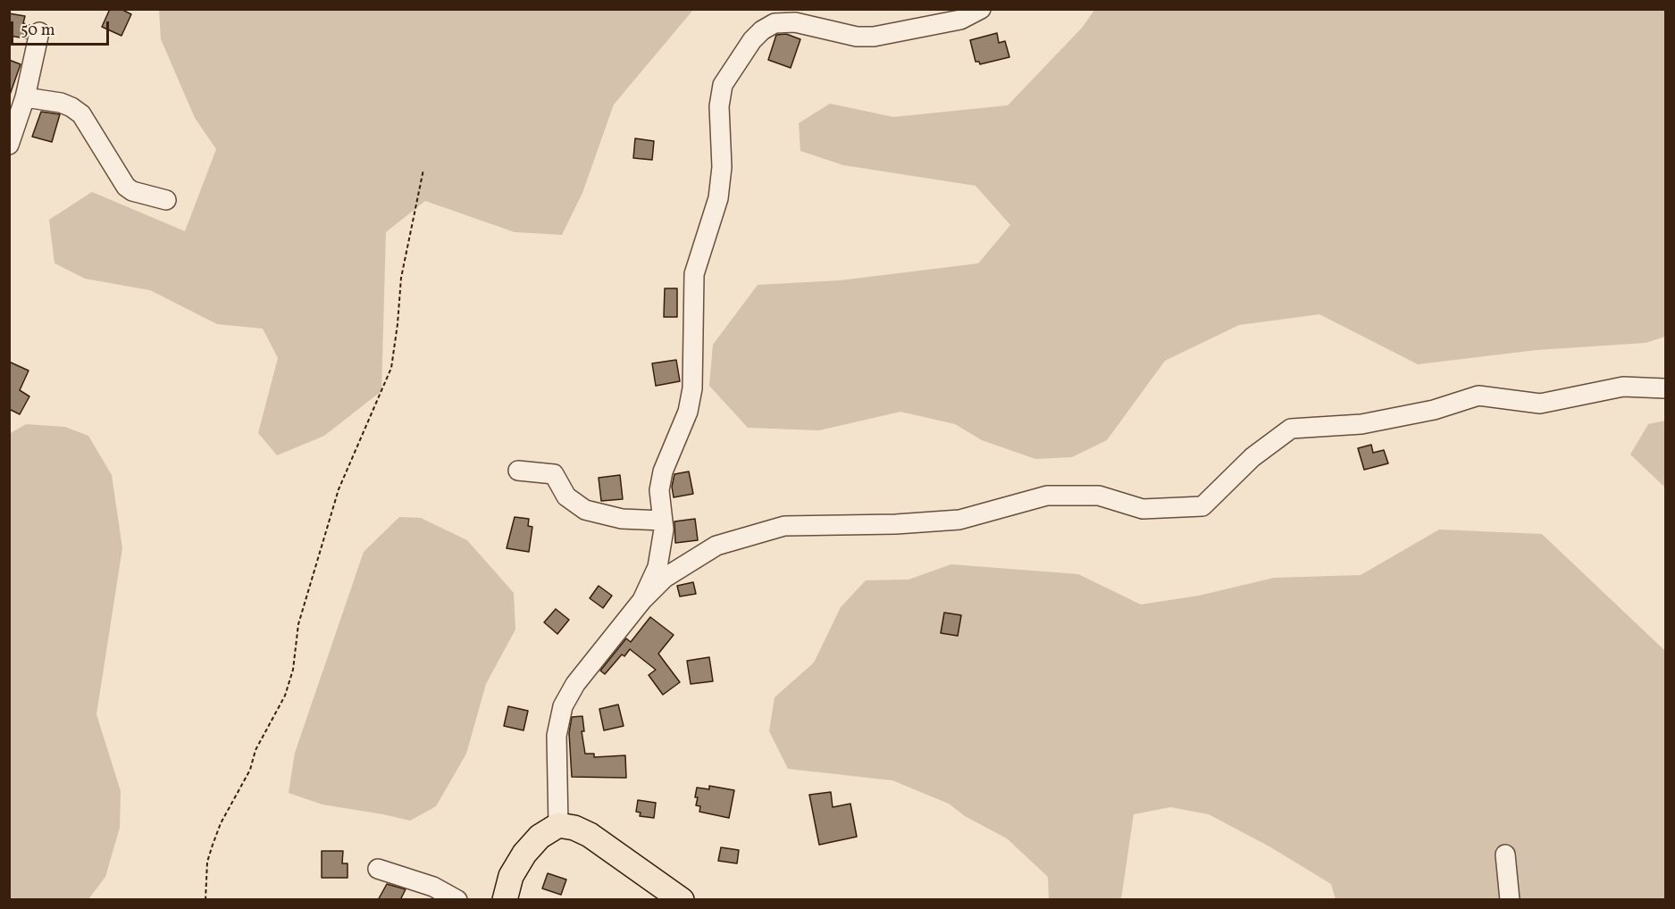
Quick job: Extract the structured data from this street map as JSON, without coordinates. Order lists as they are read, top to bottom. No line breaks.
{"scale_bar":"50 m"}
